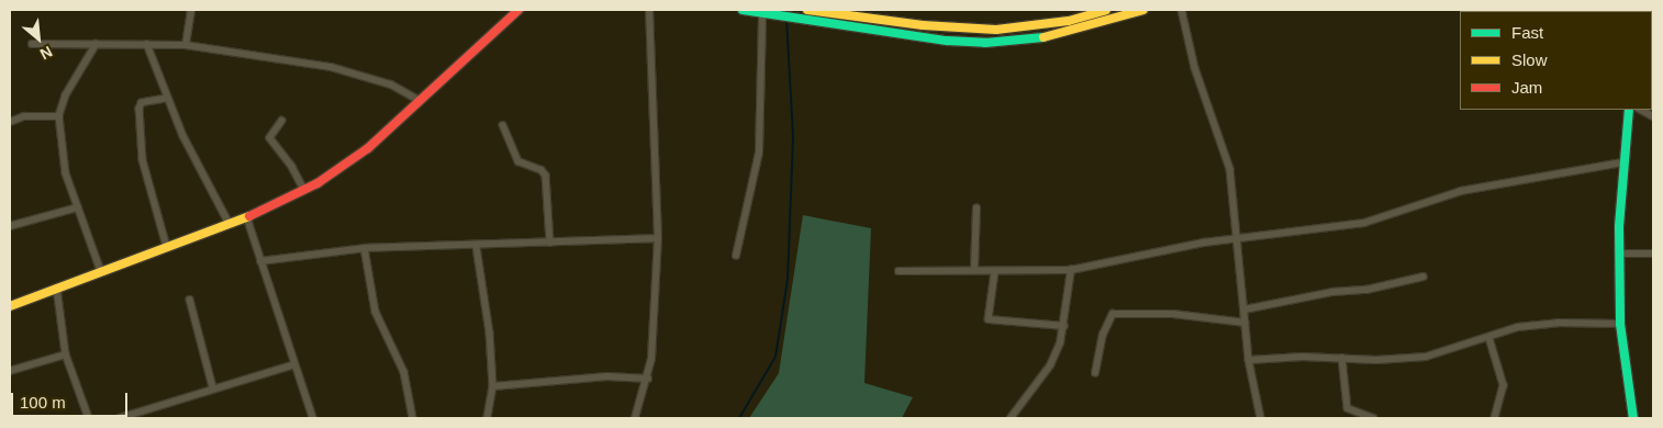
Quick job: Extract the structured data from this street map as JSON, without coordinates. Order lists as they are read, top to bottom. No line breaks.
{"legend":["Fast","Slow","Jam"],"scale_bar":"100 m","north":"bottom right"}
